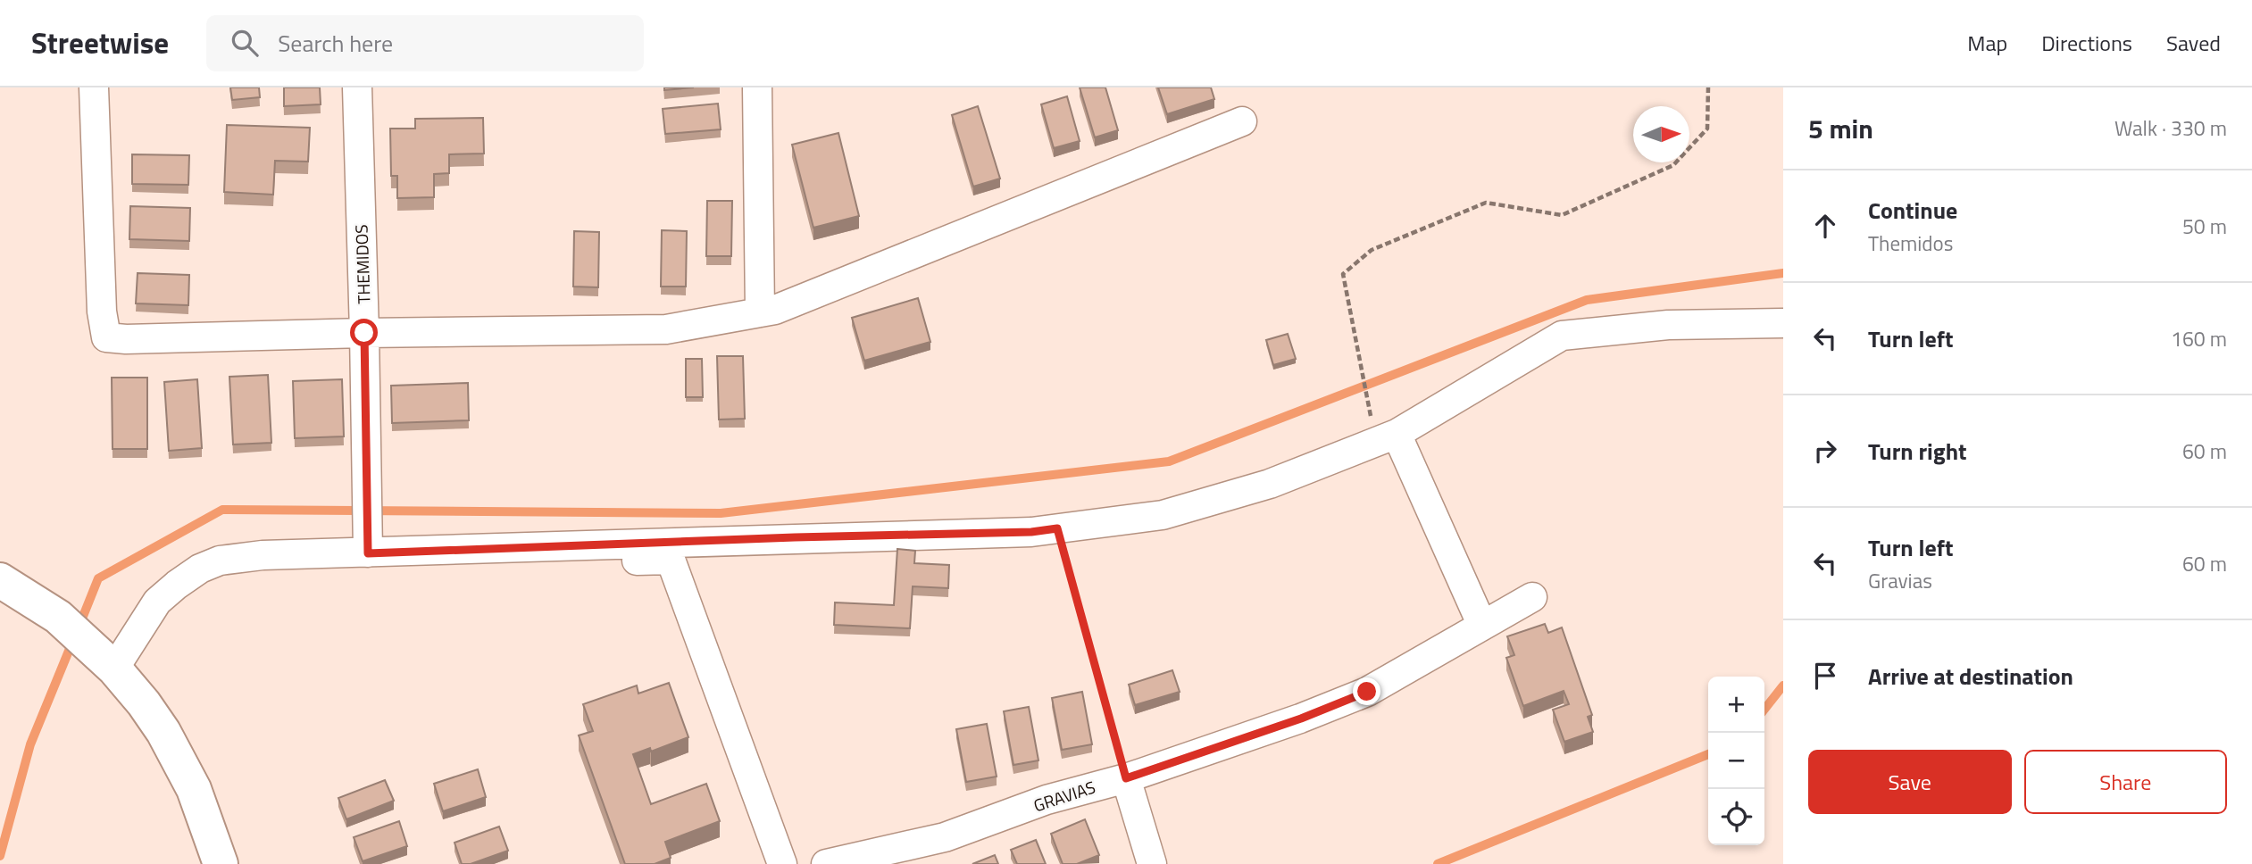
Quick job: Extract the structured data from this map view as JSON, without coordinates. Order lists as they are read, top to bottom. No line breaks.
{"streets":{"street":["THEMIDOS","GRAVIAS"]},"north":"right","page":{"header":"Streetwise","search":"Search here","nav":["Map","Directions","Saved"],"heading":["5 min","Walk · 330 m"],"list":[["Continue","Themidos","50 m"],["Turn left","160 m"],["Turn right","60 m"],["Turn left","Gravias","60 m"],"Arrive at destination"],"map_buttons":["+","−"],"buttons":["Save","Share"]}}
